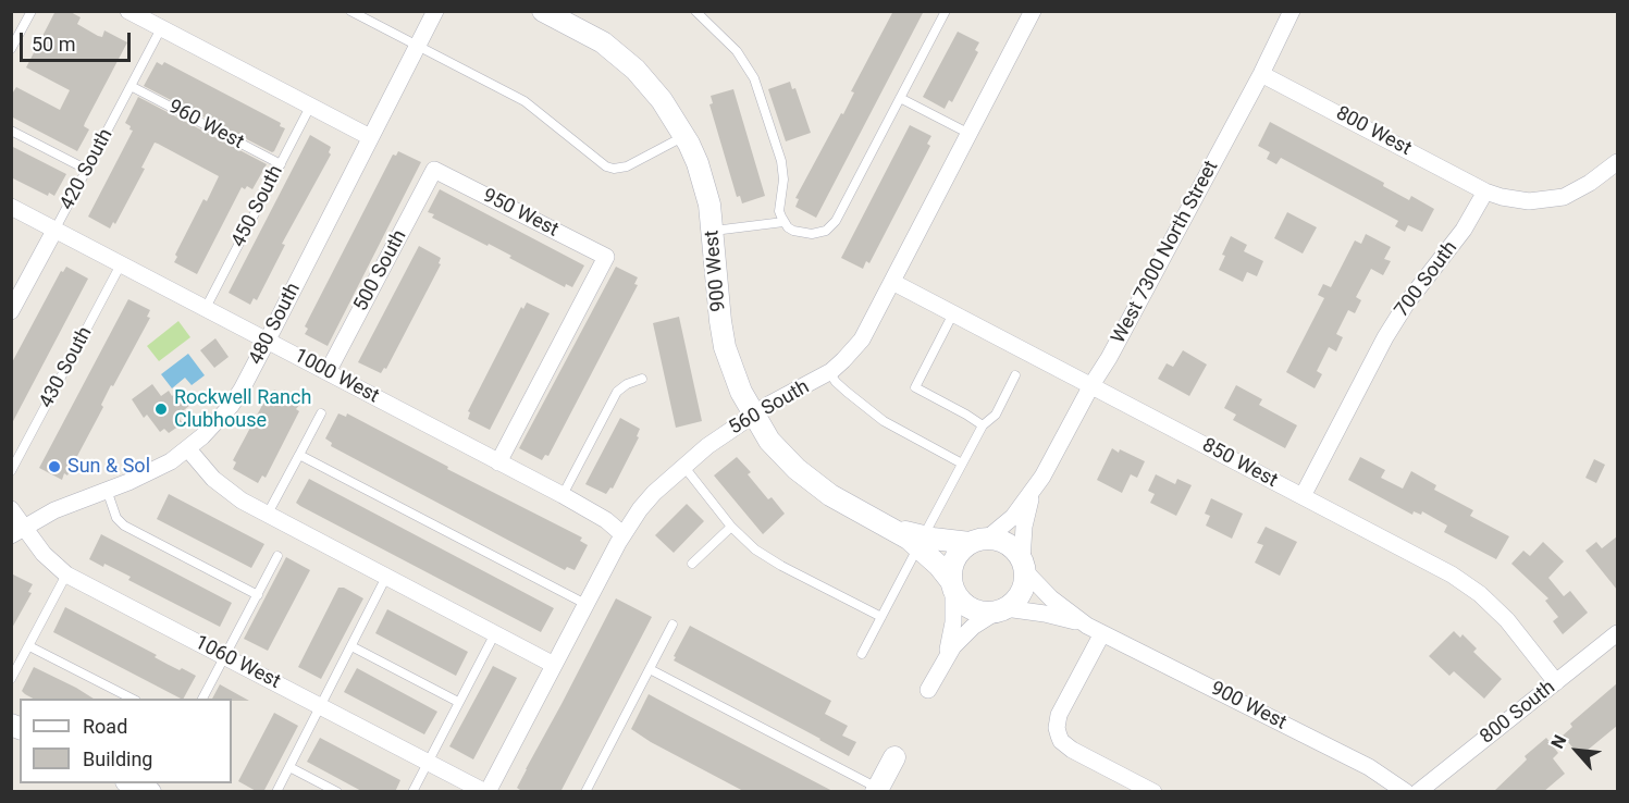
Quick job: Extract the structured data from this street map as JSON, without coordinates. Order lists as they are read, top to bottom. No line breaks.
{"streets":{"street":["800 West","420 South","950 West","West 7300 North Street","500 South","900 West","700 South","480 South","1000 West","560 South","850 West","1060 West","800 South"],"lane":["960 West","450 South","430 South"]},"crossings":[["960 West","420 South"],["960 West","450 South"],["800 West","West 7300 North Street"],["800 West","700 South"],["420 South","1000 West"],["450 South","1000 West"],["950 West","500 South"],["950 West","1000 West"],["West 7300 North Street","900 West"],["West 7300 North Street","850 West"],["500 South","1000 West"],["900 West","560 South"],["700 South","850 West"],["480 South","1000 West"],["480 South","1060 West"],["430 South","1000 West"],["1000 West","560 South"],["560 South","850 West"],["560 South","1060 West"],["850 West","800 South"]],"places":["Rockwell Ranch Clubhouse","Sun & Sol"],"legend":["Road","Building"],"scale_bar":"50 m","north":"top left"}
